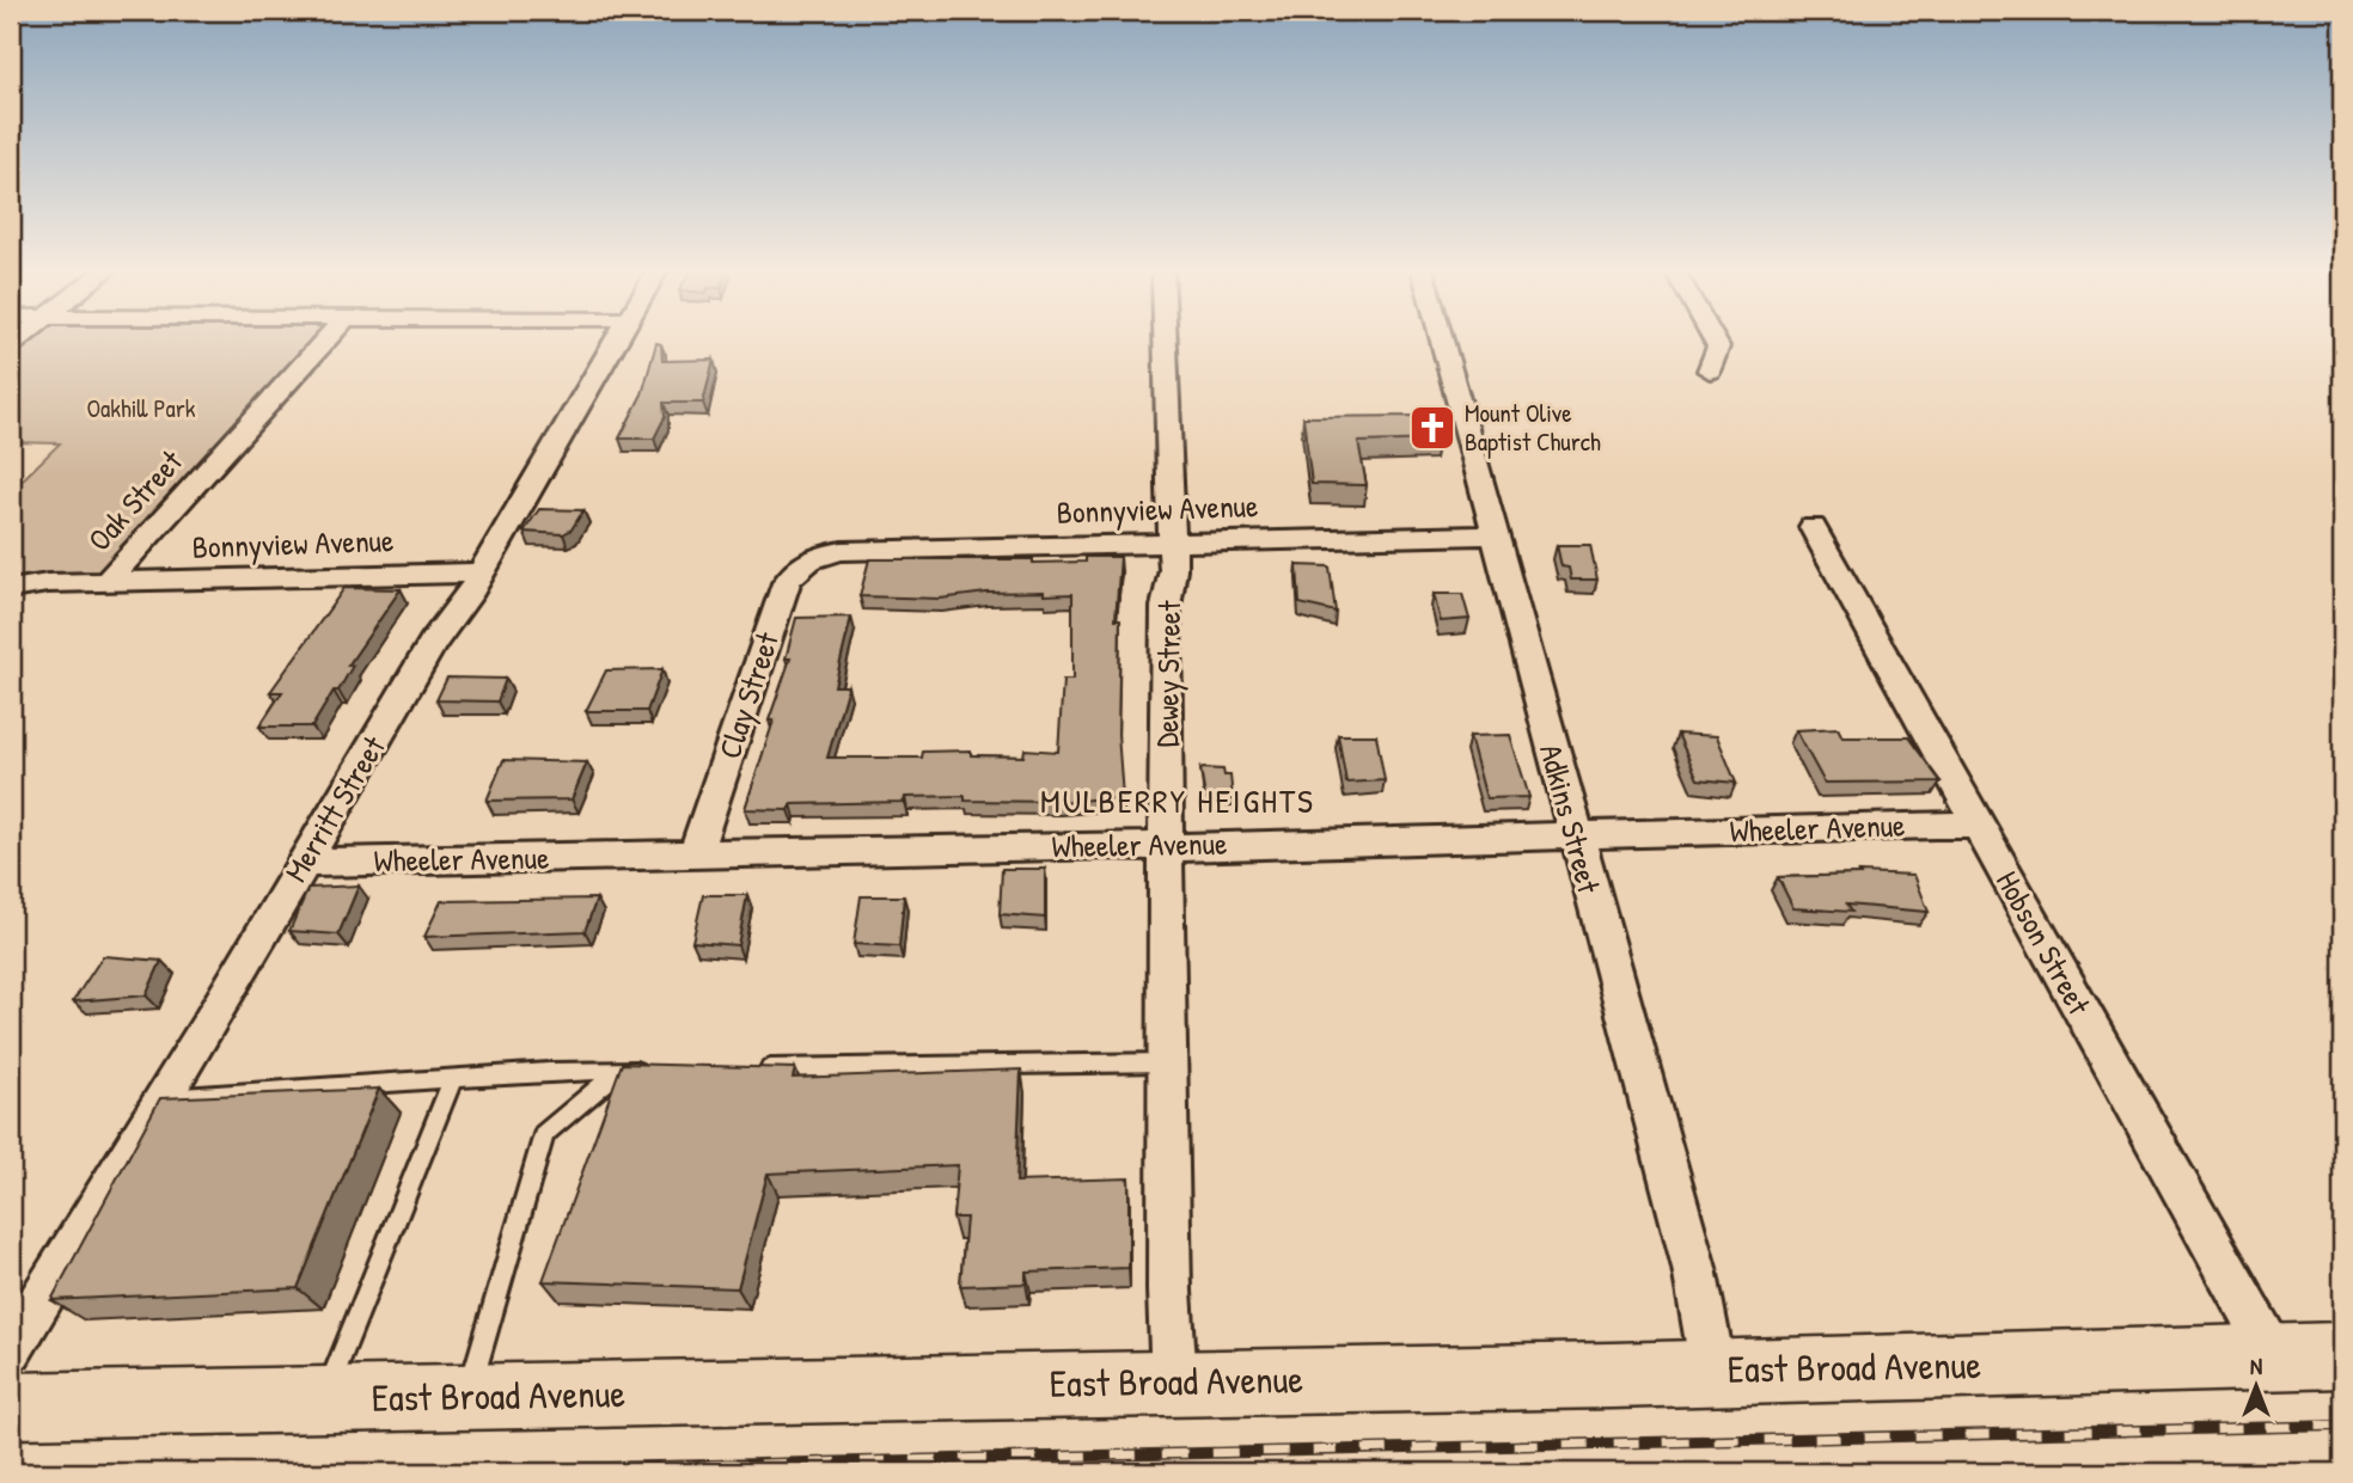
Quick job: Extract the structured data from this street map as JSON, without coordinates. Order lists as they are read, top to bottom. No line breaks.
{"streets":{"main road":["East Broad Avenue"],"street":["Oak Street","Bonnyview Avenue","Dewey Street","Clay Street","Merritt Street","Adkins Street","Wheeler Avenue","Hobson Street"]},"crossings":[["Oak Street","Bonnyview Avenue"],["Bonnyview Avenue","Dewey Street"],["Bonnyview Avenue","Clay Street"],["Bonnyview Avenue","Merritt Street"],["Bonnyview Avenue","Adkins Street"],["Dewey Street","Wheeler Avenue"],["Dewey Street","East Broad Avenue"],["Clay Street","Wheeler Avenue"],["Merritt Street","Wheeler Avenue"],["Adkins Street","Wheeler Avenue"],["Adkins Street","East Broad Avenue"],["Wheeler Avenue","Hobson Street"],["Hobson Street","East Broad Avenue"]],"districts":["MULBERRY HEIGHTS"],"parks":["Oakhill Park"],"places":{"church":["Mount Olive Baptist Church"]},"north":"top"}
